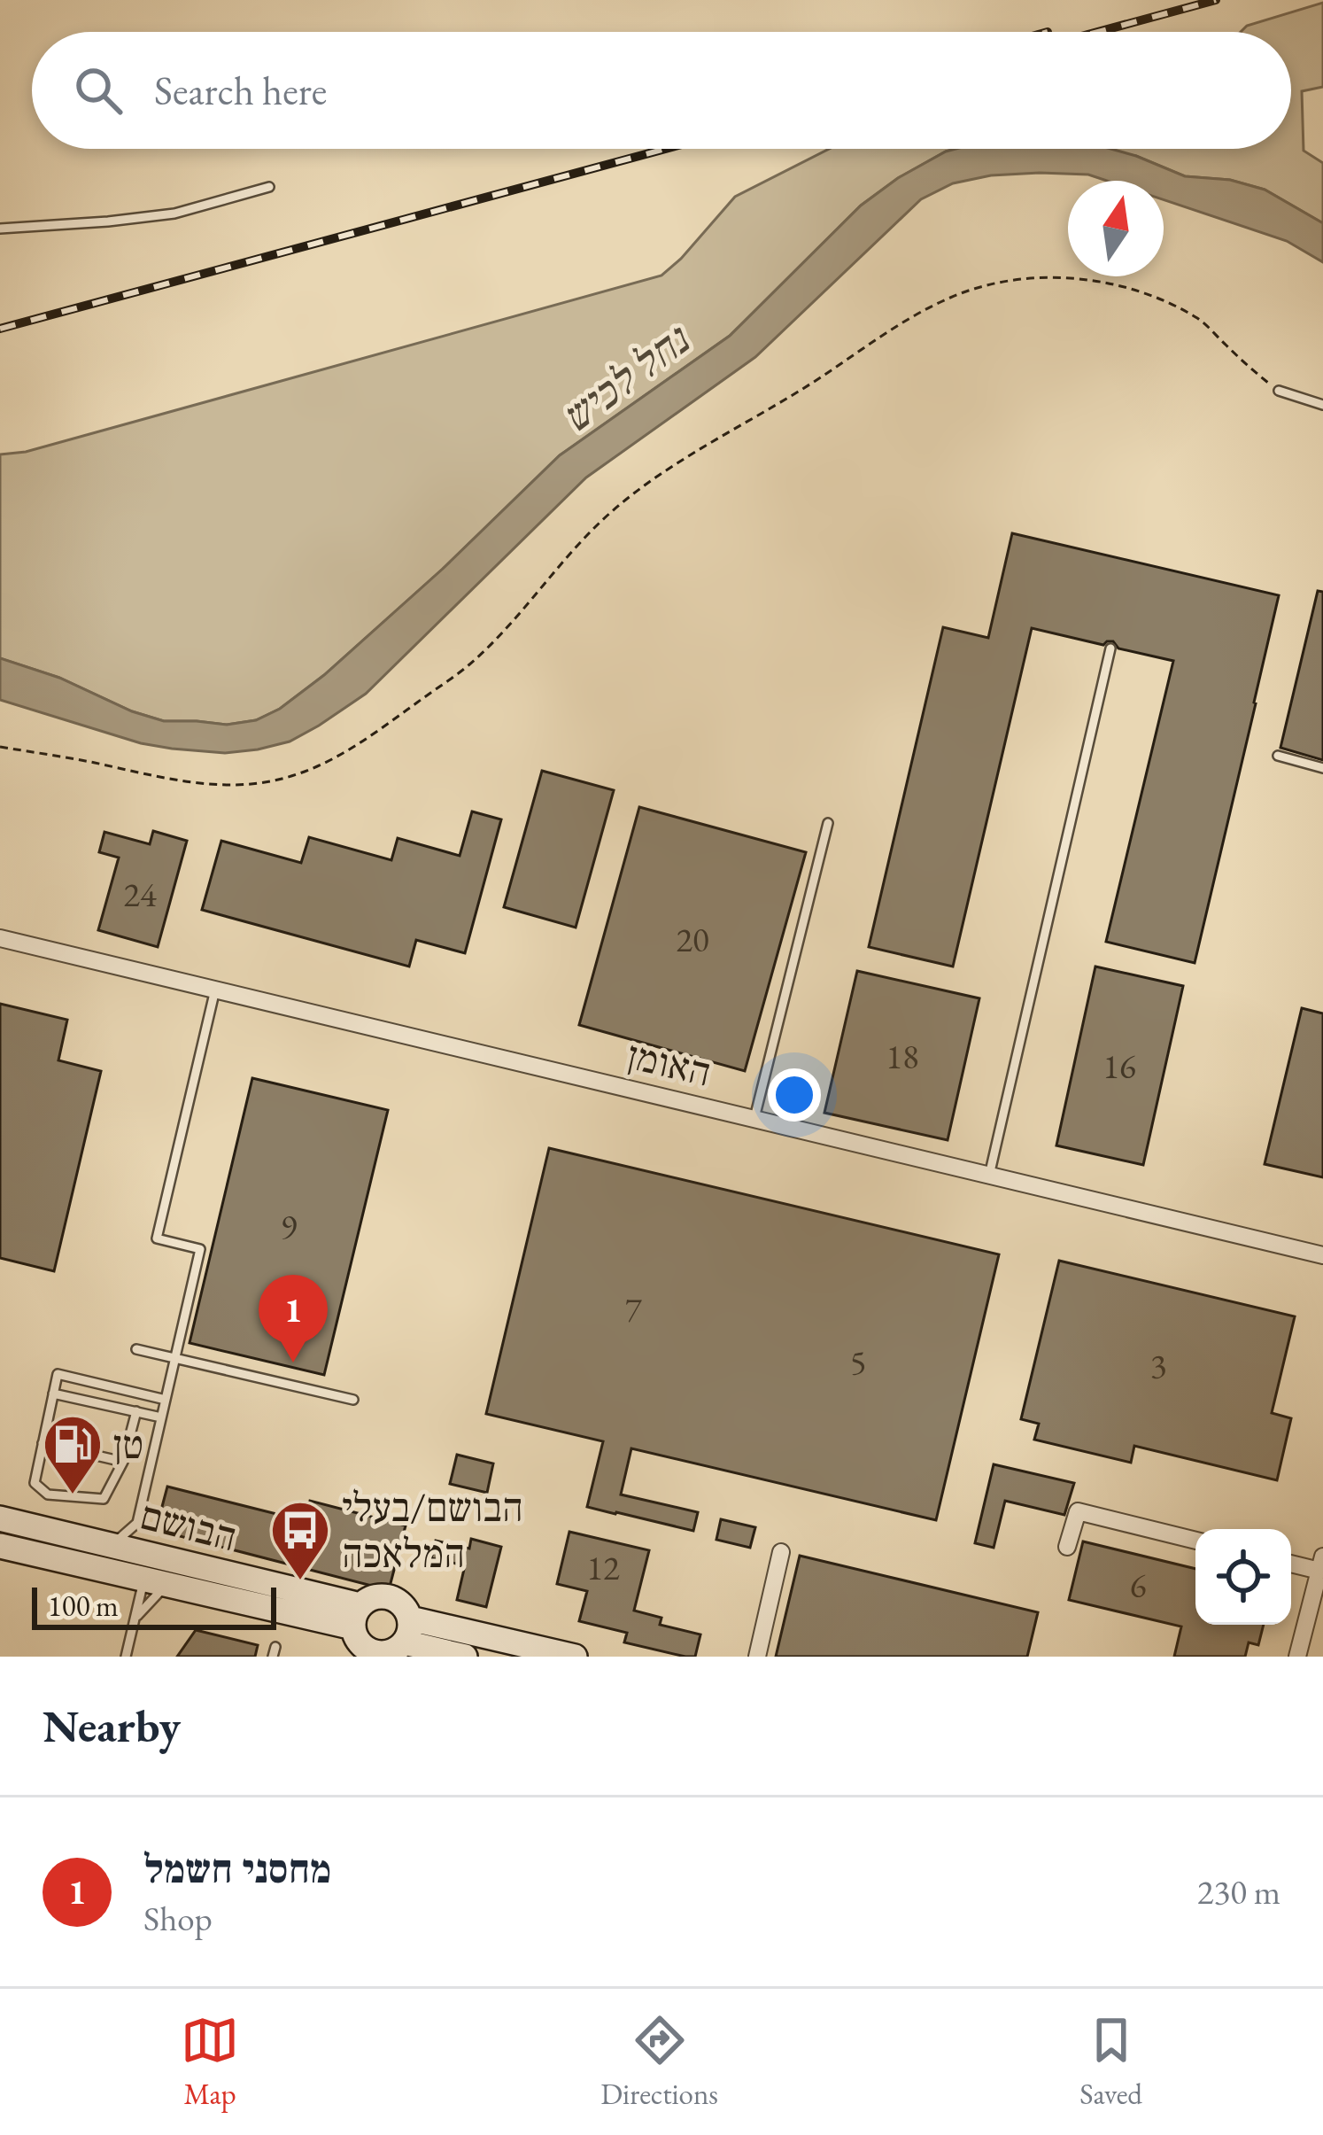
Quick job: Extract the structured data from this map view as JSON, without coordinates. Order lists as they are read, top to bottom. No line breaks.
{"streets":{"street":["האומן","הבושם"]},"water":["נחל לכיש"],"places":{"fuel station":["טן"],"bus stop":["הבושם/בעלי המלאכה"]},"house_numbers":["24","20","18","16","9","7","5","3","12","6"],"scale_bar":"100 m","north":"top","page":{"search":"Search here","pins":"1","scale":"100 m","heading":"Nearby","list":[{"mark":"1","name":"מחסני חשמל","note":"Shop","value":"230 m"}],"nav":["Map","Directions","Saved"]}}
